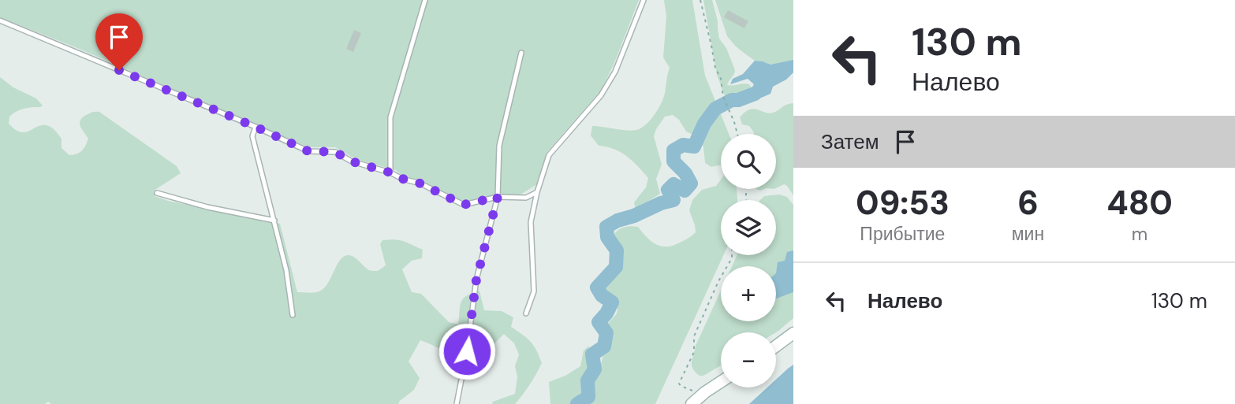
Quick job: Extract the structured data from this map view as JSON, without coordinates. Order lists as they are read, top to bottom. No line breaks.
{"page":{"turn":["130 m","Налево"],"then":"Затем","map_buttons":["+","−"],"eta":["09:53","Прибытие","6","мин","480","m"],"list":[{"name":"Налево","value":"130 m"}]}}
